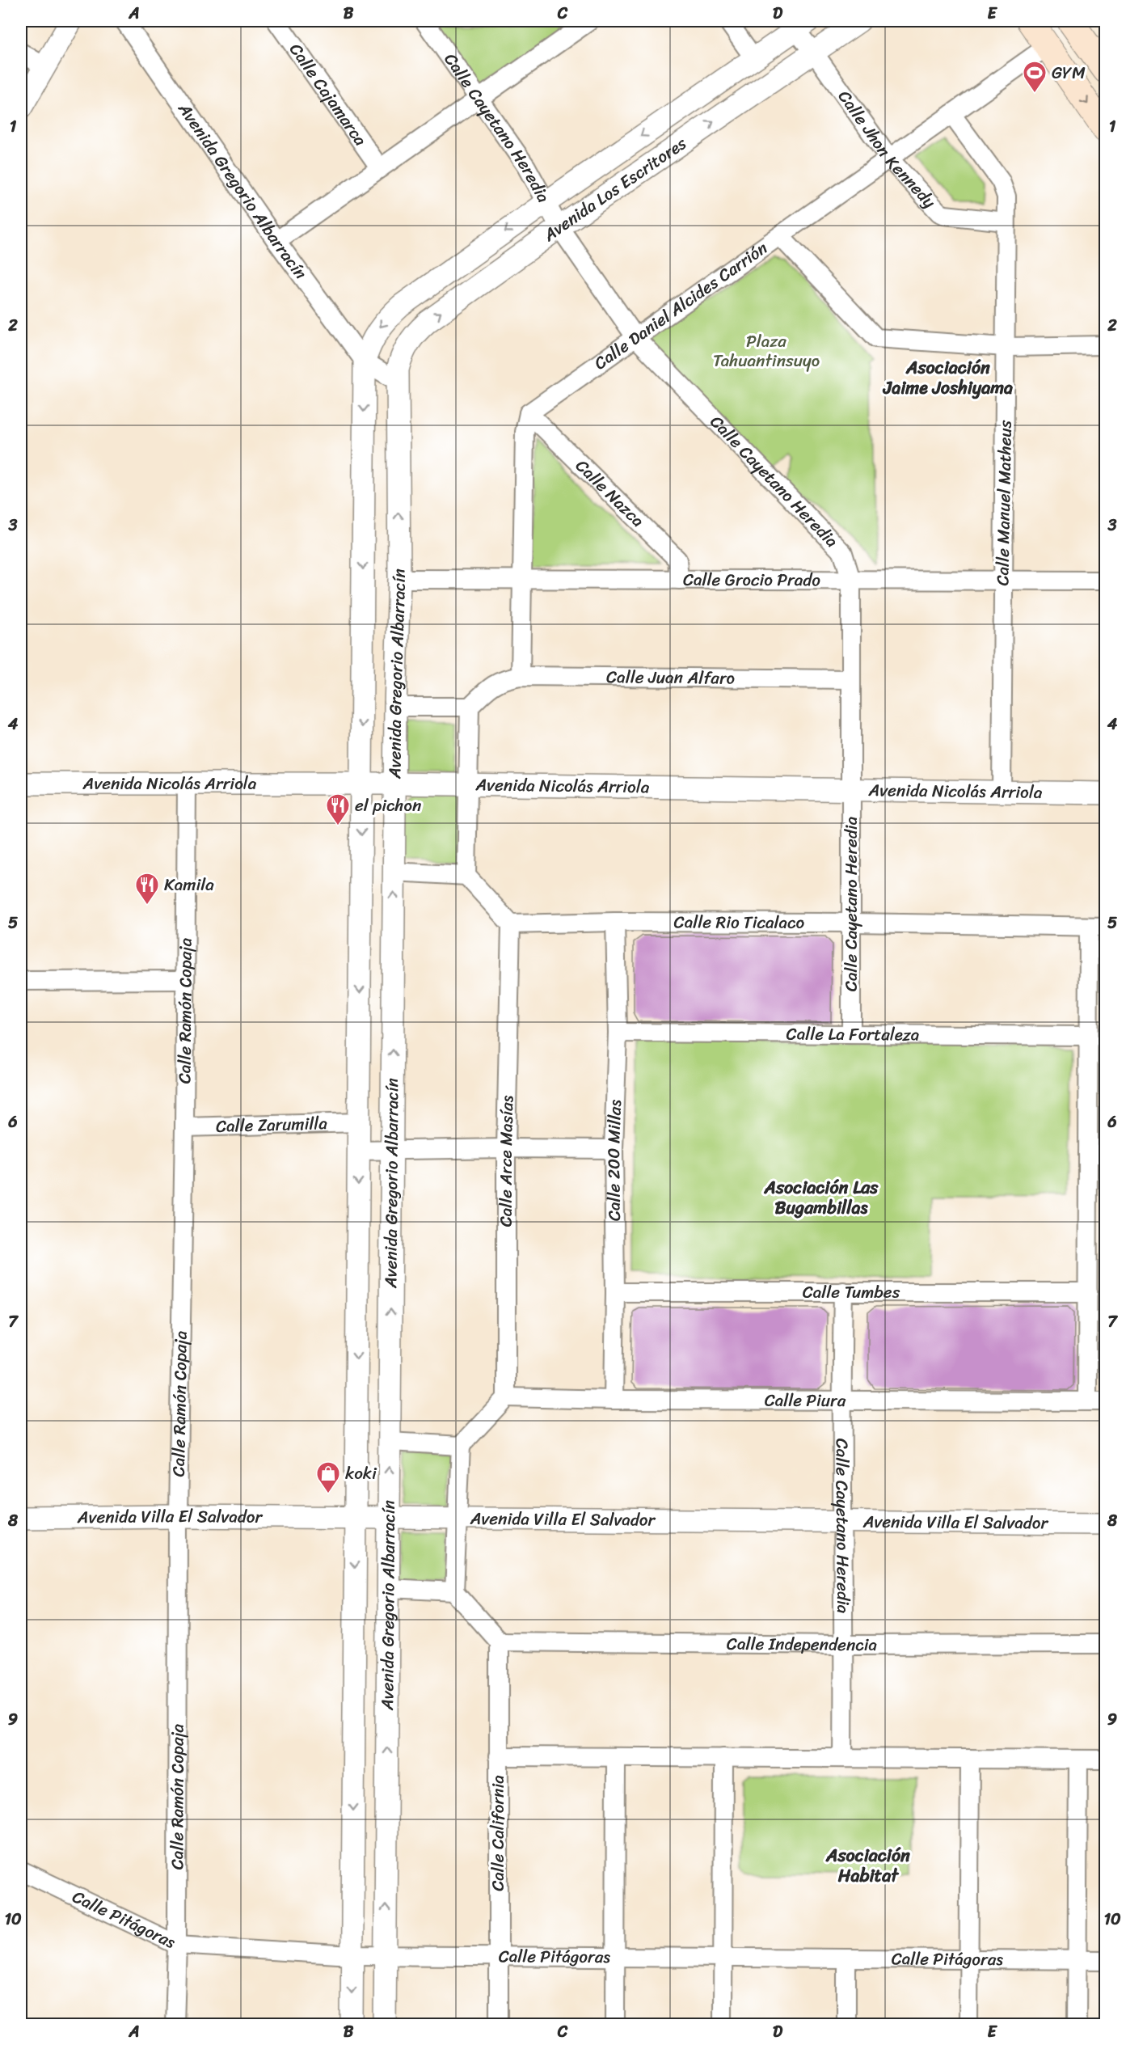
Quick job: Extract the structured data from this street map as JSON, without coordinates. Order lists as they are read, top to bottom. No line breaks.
{"streets":{"street":["Calle Cajamarca","Calle Cayetano Heredia","Calle Jhon Kennedy","Avenida Los Escritores","Avenida Gregorio Albarracín","Calle Daniel Alcides Carrión","Calle Nazca","Calle Manuel Matheus","Calle Grocio Prado","Calle Juan Alfaro","Avenida Nicolás Arriola","Calle Rio Ticalaco","Calle Ramón Copaja","Calle La Fortaleza","Calle Zarumilla","Calle Arce Masías","Calle 200 Millas","Calle Tumbes","Calle Piura","Avenida Villa El Salvador","Calle Independencia","Calle California","Calle Pitágoras"]},"crossings":[["Calle Cayetano Heredia","Avenida Los Escritores"],["Calle Cayetano Heredia","Calle Daniel Alcides Carrión"],["Calle Cayetano Heredia","Calle Grocio Prado"],["Calle Cayetano Heredia","Calle Juan Alfaro"],["Calle Cayetano Heredia","Avenida Nicolás Arriola"],["Calle Cayetano Heredia","Calle Rio Ticalaco"],["Calle Cayetano Heredia","Calle La Fortaleza"],["Calle Cayetano Heredia","Calle Tumbes"],["Calle Cayetano Heredia","Calle Piura"],["Calle Cayetano Heredia","Avenida Villa El Salvador"],["Calle Cayetano Heredia","Calle Independencia"],["Calle Jhon Kennedy","Avenida Los Escritores"],["Calle Jhon Kennedy","Calle Daniel Alcides Carrión"],["Calle Jhon Kennedy","Calle Manuel Matheus"],["Avenida Los Escritores","Avenida Gregorio Albarracín"],["Avenida Gregorio Albarracín","Calle Grocio Prado"],["Avenida Gregorio Albarracín","Avenida Nicolás Arriola"],["Avenida Gregorio Albarracín","Calle Zarumilla"],["Avenida Gregorio Albarracín","Avenida Villa El Salvador"],["Avenida Gregorio Albarracín","Calle Pitágoras"],["Calle Daniel Alcides Carrión","Calle Nazca"],["Calle Daniel Alcides Carrión","Calle Manuel Matheus"],["Calle Nazca","Calle Grocio Prado"],["Calle Manuel Matheus","Calle Grocio Prado"],["Calle Manuel Matheus","Avenida Nicolás Arriola"],["Avenida Nicolás Arriola","Calle Ramón Copaja"],["Calle Rio Ticalaco","Calle Arce Masías"],["Calle Rio Ticalaco","Calle 200 Millas"],["Calle Ramón Copaja","Calle Zarumilla"],["Calle Ramón Copaja","Avenida Villa El Salvador"],["Calle Ramón Copaja","Calle Pitágoras"],["Calle La Fortaleza","Calle 200 Millas"],["Calle Arce Masías","Calle Piura"],["Calle 200 Millas","Calle Tumbes"],["Calle 200 Millas","Calle Piura"],["Calle Independencia","Calle California"],["Calle California","Calle Pitágoras"]],"districts":["Asociación Jaime Joshiyama","Asociación Las Bugambillas","Asociación Habitat"],"parks":["Plaza Tahuantinsuyo"],"places":{"sports":["GYM"],"restaurant":["el pichon","Kamila"],"shop":["koki"]},"grid":{"columns":["A","B","C","D","E"],"rows":["1","2","3","4","5","6","7","8","9","10"]}}
